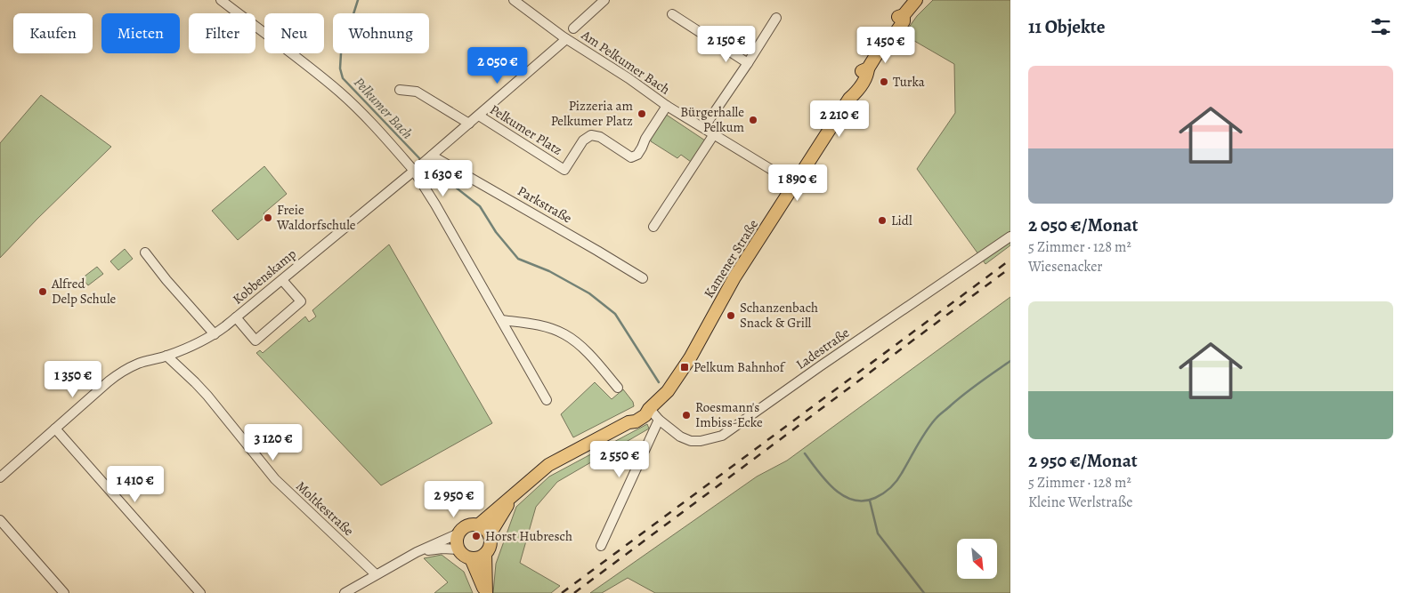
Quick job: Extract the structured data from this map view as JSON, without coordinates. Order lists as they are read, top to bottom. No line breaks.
{"streets":{"main road":["Kamener Straße"],"street":["Am Pelkumer Bach","Pelkumer Platz","Parkstraße","Kobbenskamp","Ladestraße","Moltkestraße"]},"crossings":[["Am Pelkumer Bach","Pelkumer Platz"],["Am Pelkumer Bach","Kamener Straße"],["Am Pelkumer Bach","Kobbenskamp"],["Pelkumer Platz","Kobbenskamp"],["Parkstraße","Kobbenskamp"],["Kamener Straße","Ladestraße"],["Kobbenskamp","Moltkestraße"]],"water":["Pelkumer Bach"],"places":{"other":["Turka","Pizzeria am Pelkumer Platz","Bürgerhalle Pelkum","Freie Waldorfschule","Lidl","Alfred Delp Schule","Schanzenbach Snack & Grill","Roesmann's Imbiss-Ecke","Horst Hubresch"],"transit":["Pelkum Bahnhof"]},"north":"bottom right","page":{"heading":"11 Objekte","chip":["Kaufen","Mieten","Filter","Neu","Wohnung"],"price":["2 150 €","1 450 €","2 050 €","2 210 €","1 630 €","1 890 €","1 350 €","3 120 €","2 550 €","1 410 €","2 950 €"],"list":[{"name":"2 050 €/Monat","note":"5 Zimmer · 128 m² · Wiesenacker"},{"name":"2 950 €/Monat","note":"5 Zimmer · 128 m² · Kleine Werlstraße"}]}}
